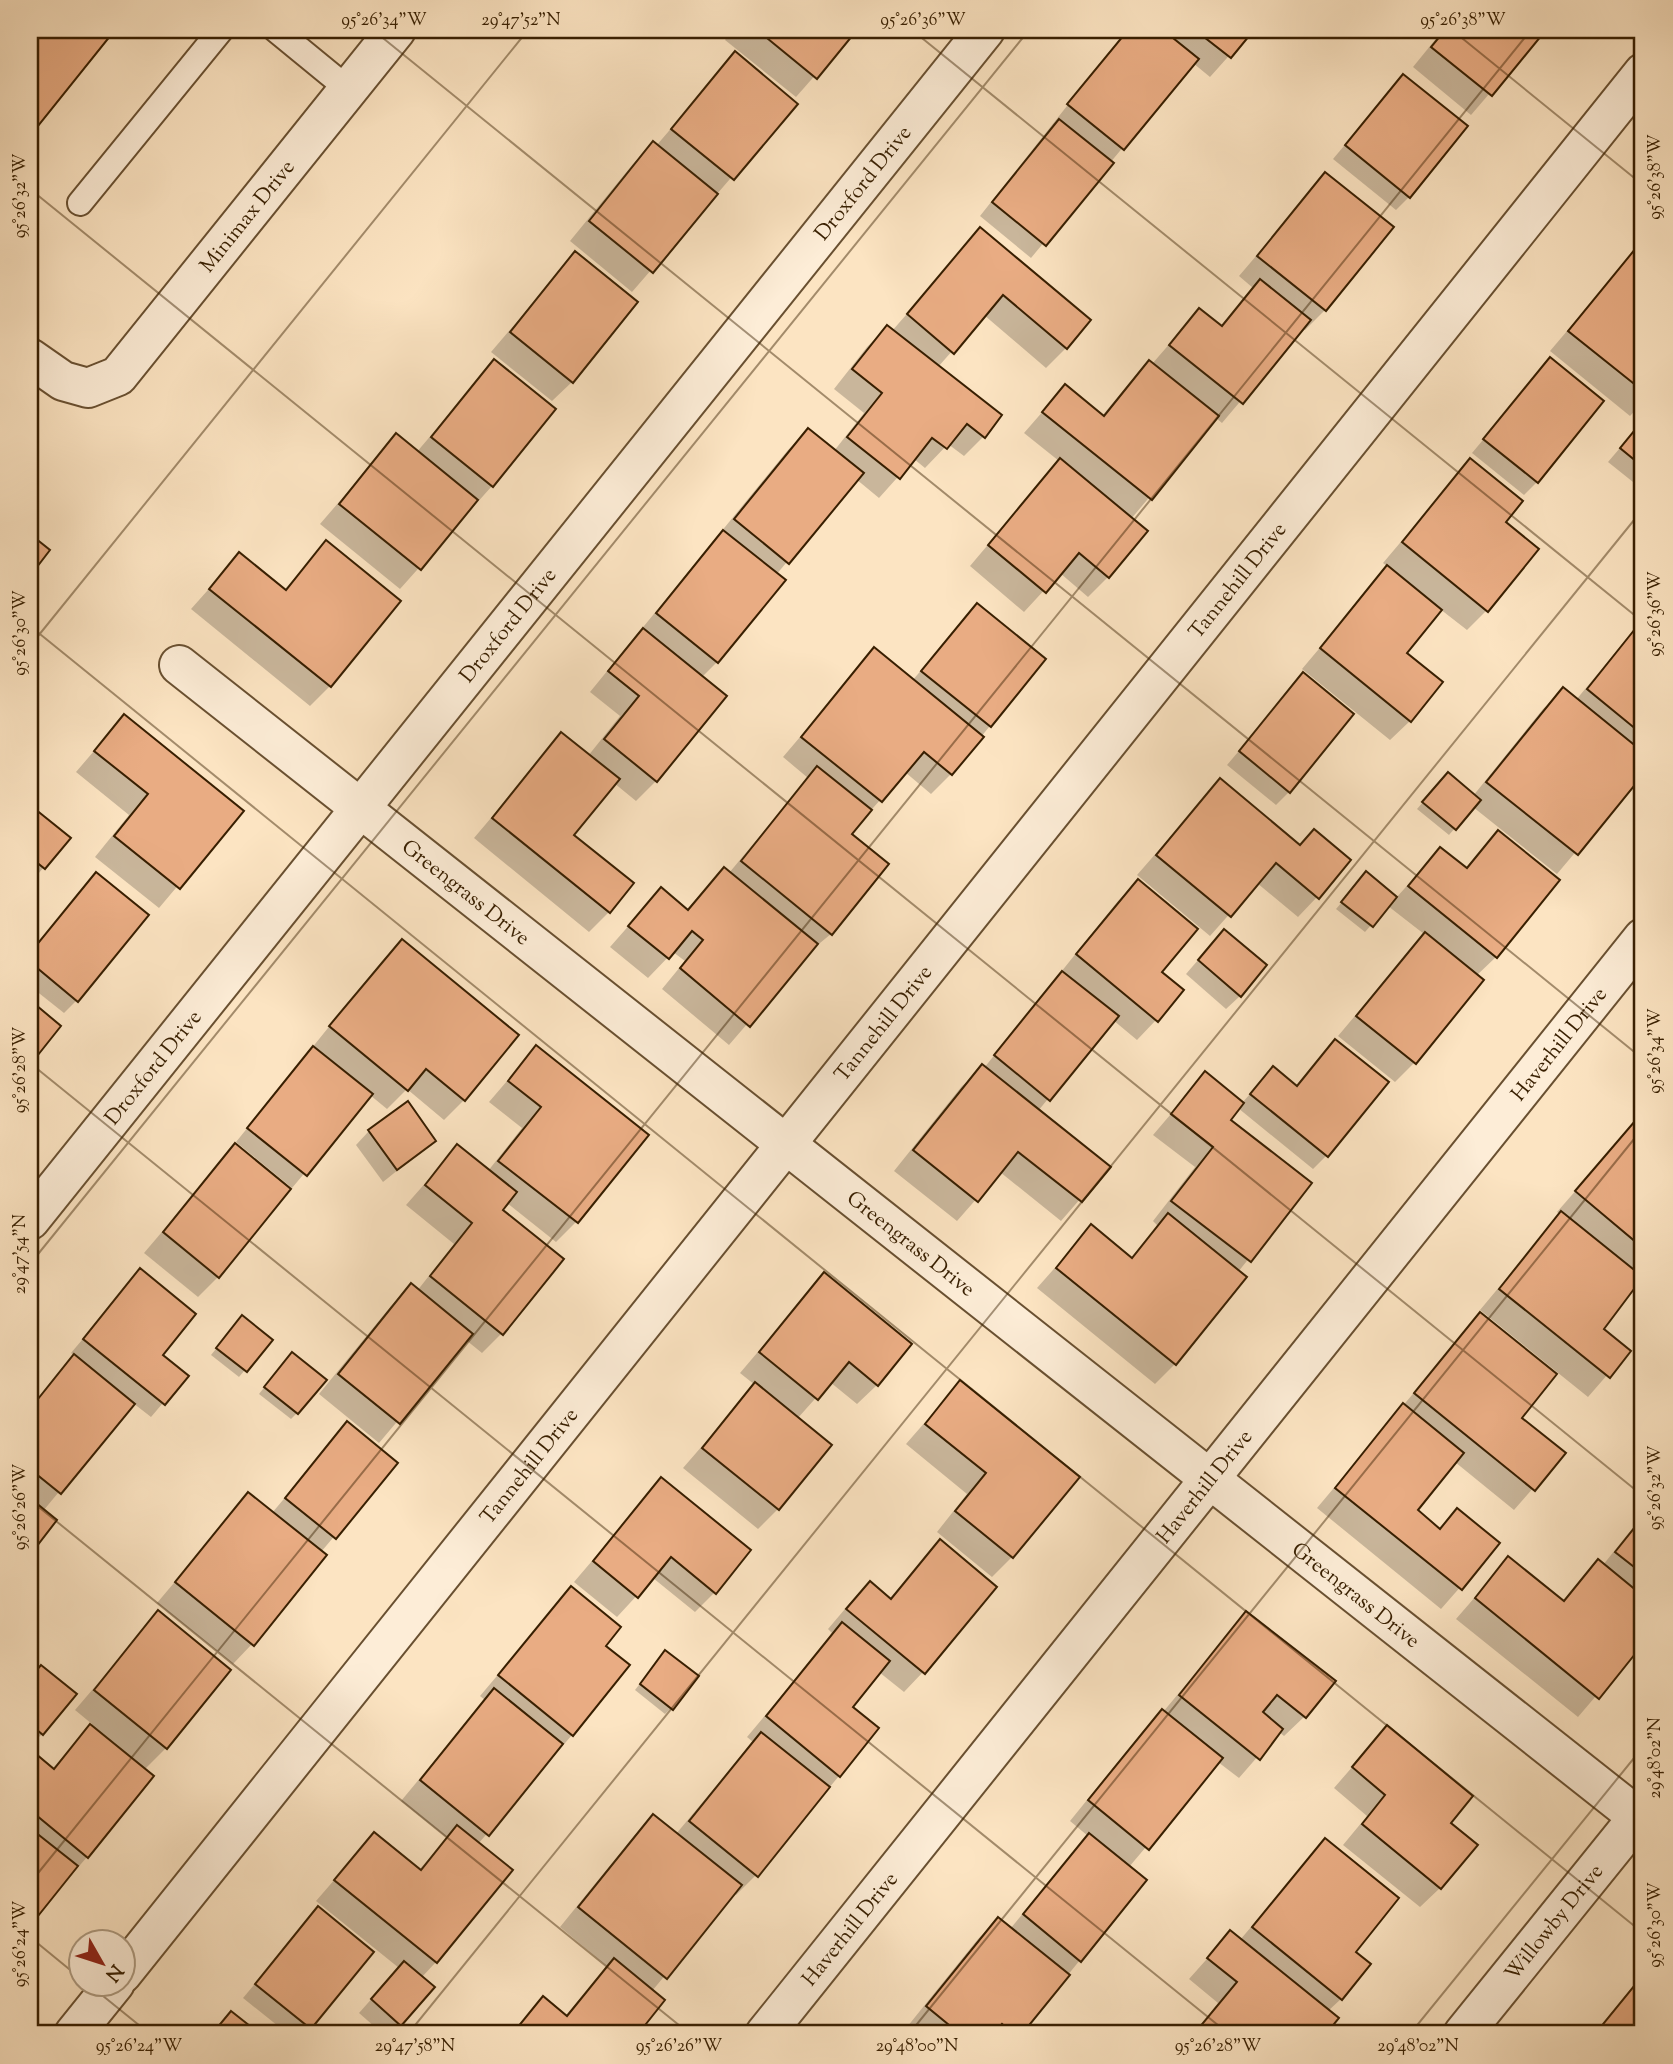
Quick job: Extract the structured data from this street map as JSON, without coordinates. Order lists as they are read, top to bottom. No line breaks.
{"streets":{"street":["Droxford Drive","Minimax Drive","Tannehill Drive","Greengrass Drive","Haverhill Drive","Willowby Drive"]},"crossings":[["Droxford Drive","Greengrass Drive"],["Tannehill Drive","Greengrass Drive"],["Greengrass Drive","Haverhill Drive"],["Greengrass Drive","Willowby Drive"]],"north":"bottom right","coordinates":["95°26'34\"W","29°47'52\"N","95°26'36\"W","95°26'38\"W","95°26'32\"W","95°26'30\"W","95°26'28\"W","29°47'54\"N","95°26'26\"W","29°48'02\"N","95°26'24\"W","29°47'58\"N","29°48'00\"N"]}
